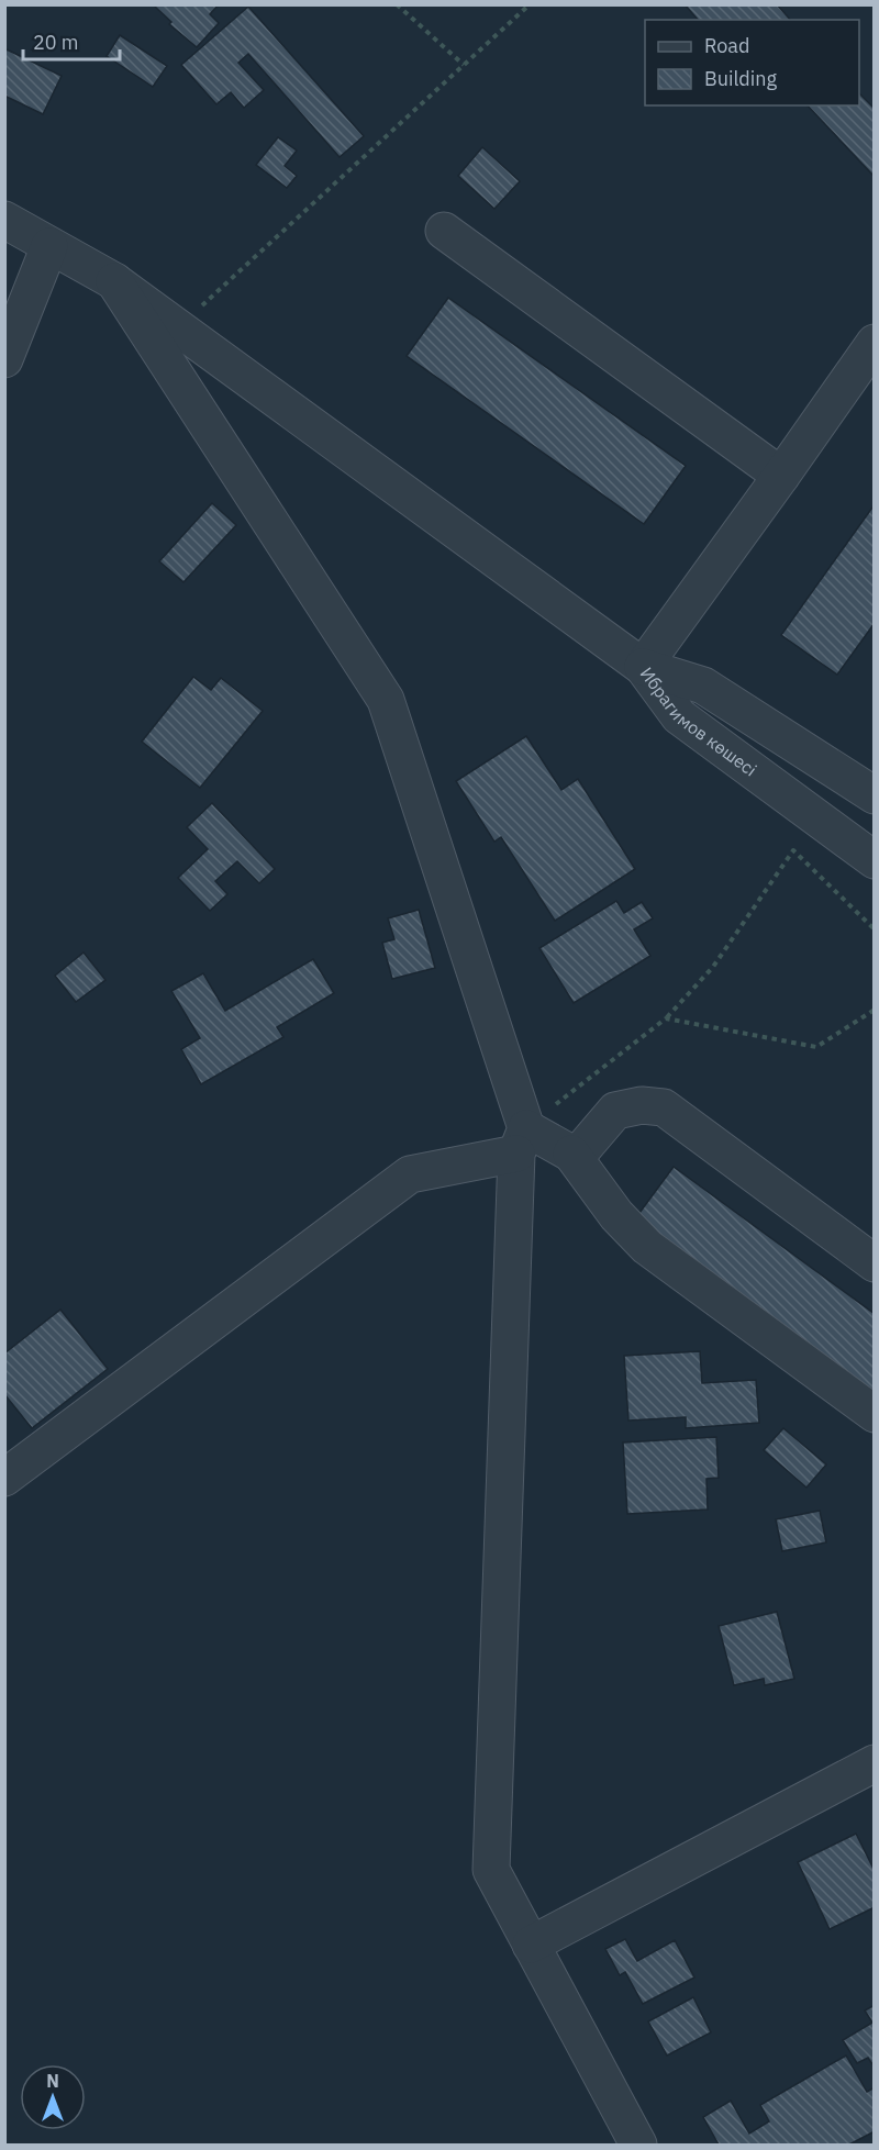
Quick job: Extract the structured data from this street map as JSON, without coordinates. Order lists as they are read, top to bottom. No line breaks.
{"streets":{"street":["Ибрагимов көшесі"]},"legend":["Road","Building"],"scale_bar":"20 m","north":"top"}
